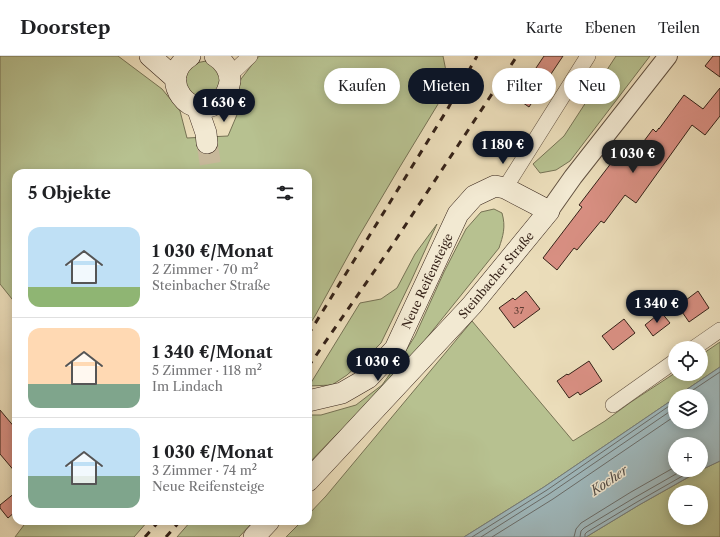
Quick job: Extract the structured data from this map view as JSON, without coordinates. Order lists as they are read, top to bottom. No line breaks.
{"streets":{"main road":["Steinbacher Straße","Neue Reifensteige"]},"water":["Kocher"],"house_numbers":["37"],"page":{"header":"Doorstep","nav":["Karte","Ebenen","Teilen"],"chip":["Kaufen","Mieten","Filter","Neu"],"price":["1 630 €","1 180 €","1 030 €","1 340 €","1 030 €"],"heading":"5 Objekte","list":[{"name":"1 030 €/Monat","note":"2 Zimmer · 70 m² · Steinbacher Straße"},{"name":"1 340 €/Monat","note":"5 Zimmer · 118 m² · Im Lindach"},{"name":"1 030 €/Monat","note":"3 Zimmer · 74 m² · Neue Reifensteige"}],"map_buttons":["+","−"]}}
